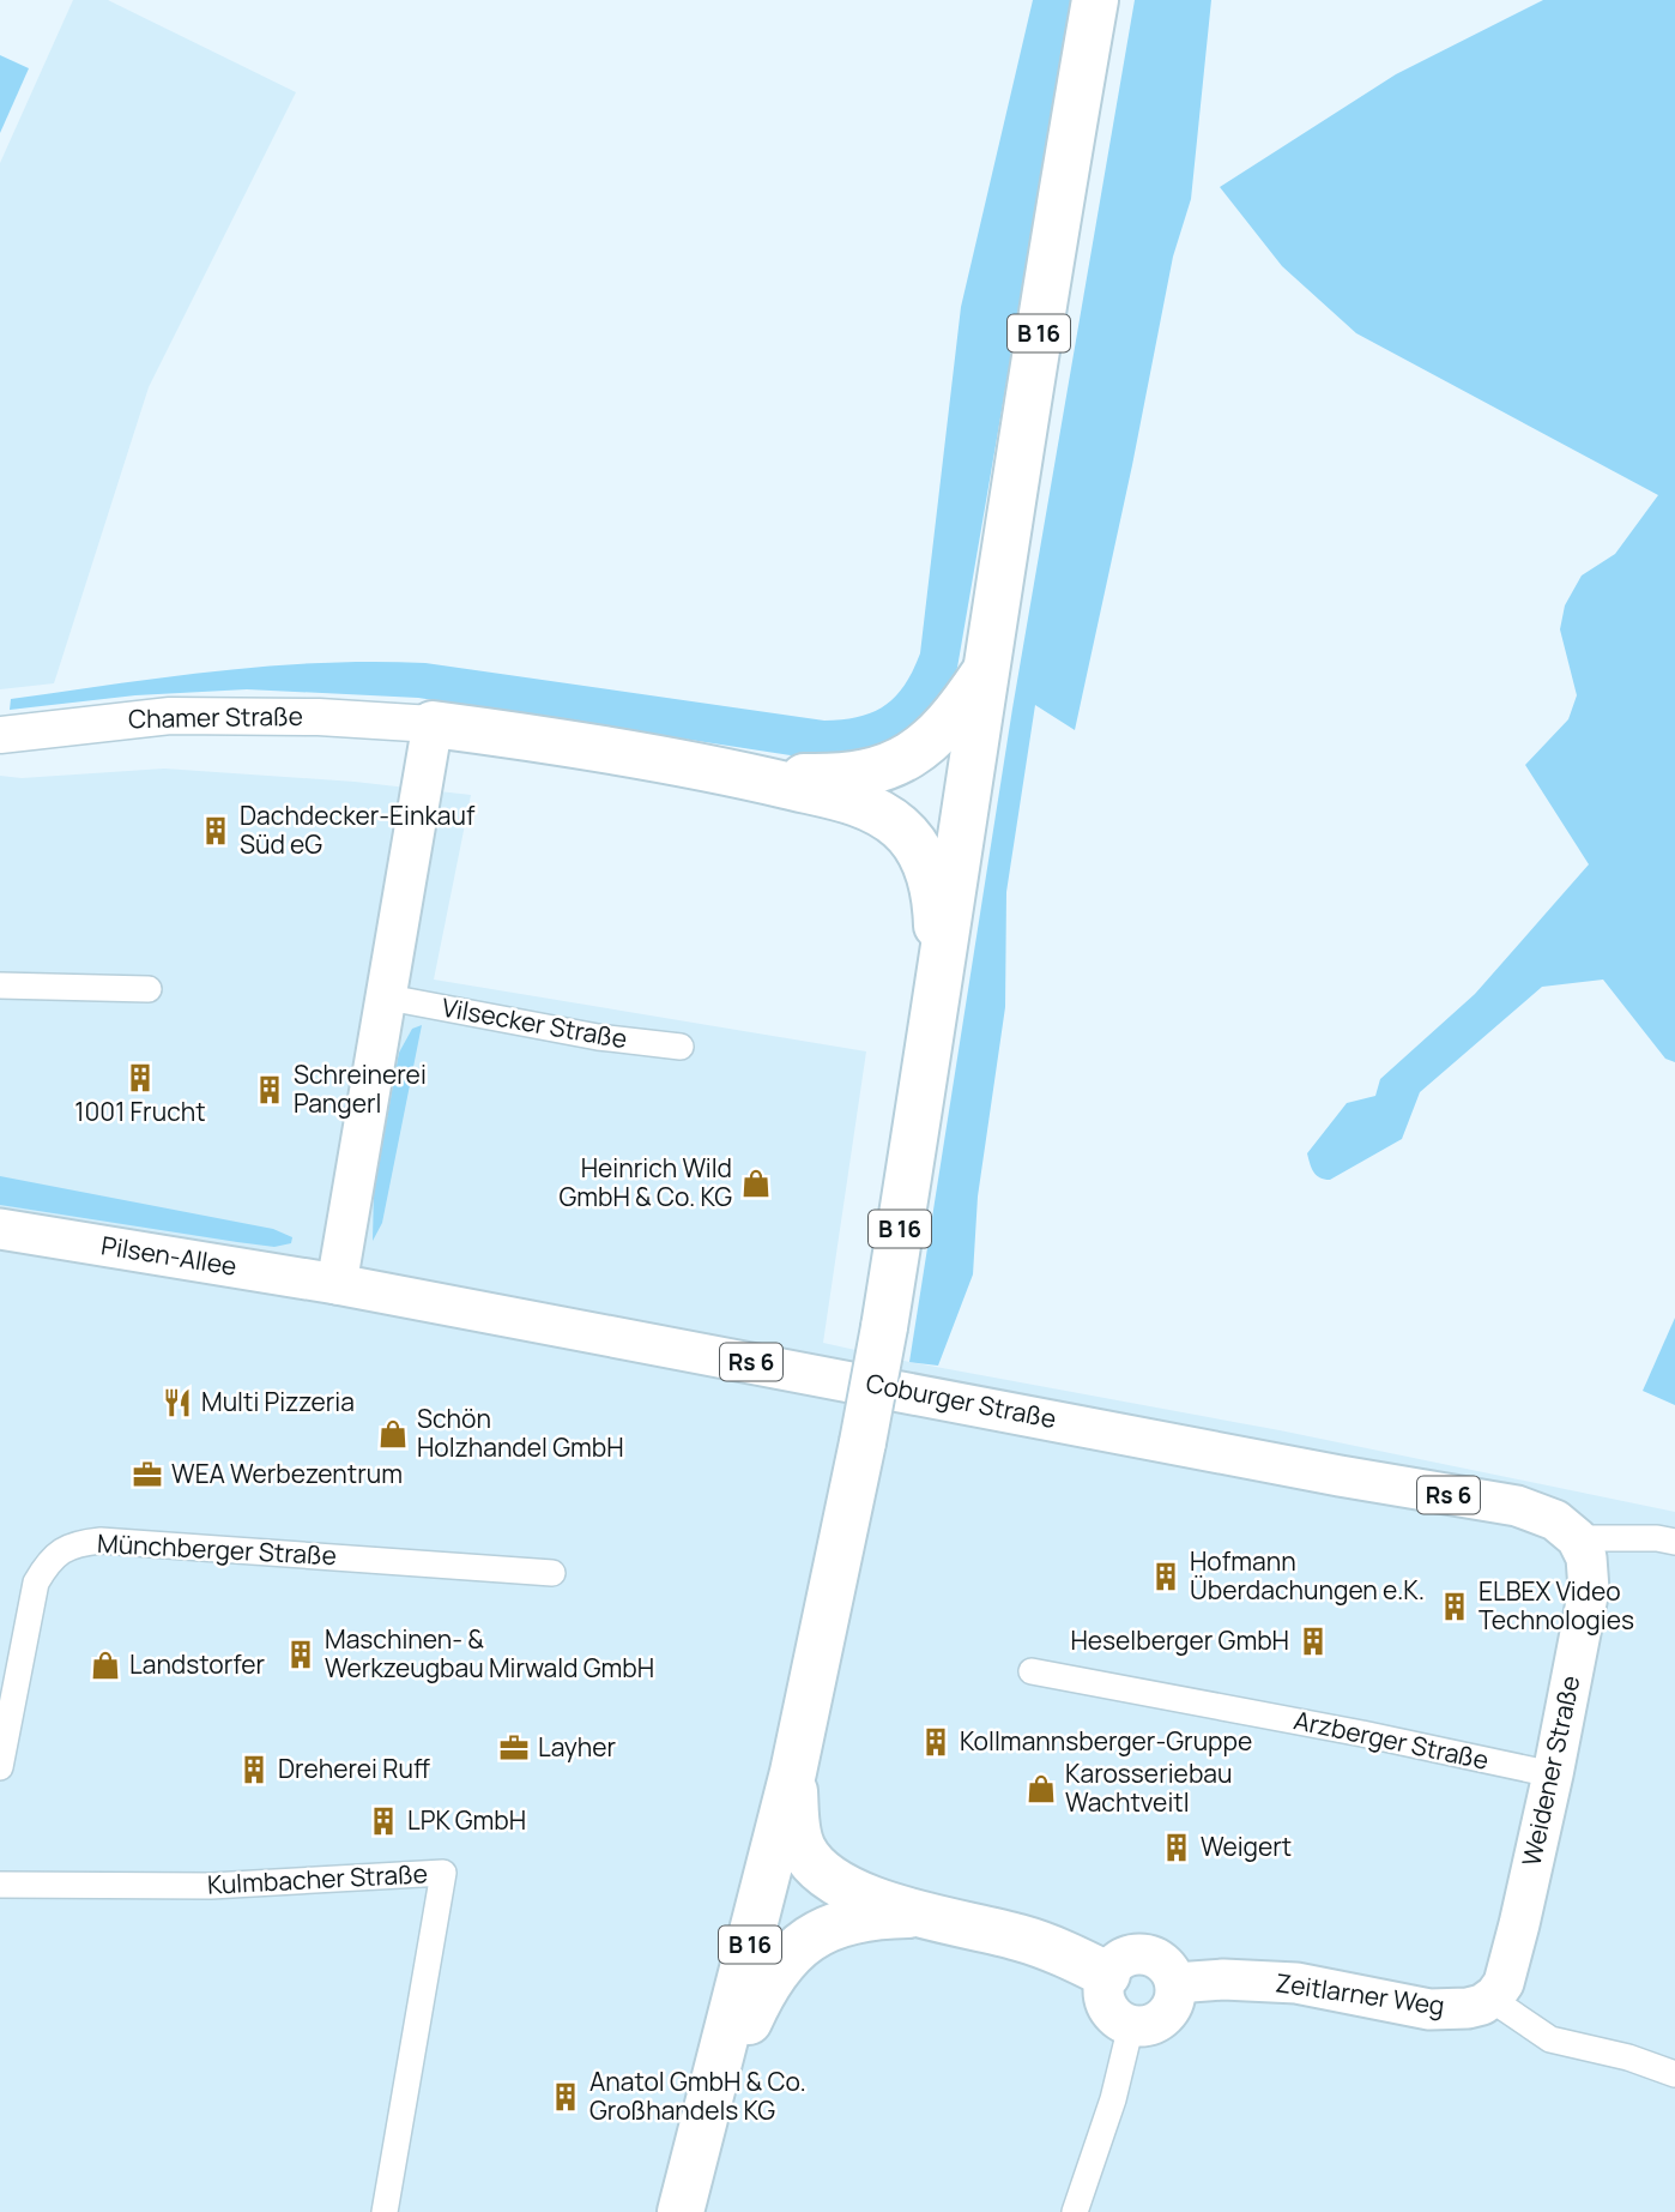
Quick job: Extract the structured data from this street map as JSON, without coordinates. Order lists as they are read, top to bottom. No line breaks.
{"streets":{"highway":["B 16"],"main road":["Pilsen-Allee","Rs 6","Coburger Straße","Weidener Straße","Zeitlarner Weg"],"street":["Chamer Straße","Vilsecker Straße","Münchberger Straße","Arzberger Straße","Kulmbacher Straße"]},"crossings":[["Pilsen-Allee","Coburger Straße"],["Coburger Straße","Weidener Straße"],["Arzberger Straße","Weidener Straße"],["Weidener Straße","Zeitlarner Weg"]],"places":{"building":["Dachdecker-Einkauf Süd eG","1001 Frucht","Schreinerei Pangerl","Hofmann Überdachungen e.K.","ELBEX Video Technologies","Heselberger GmbH","Maschinen- & Werkzeugbau Mirwald GmbH","Kollmannsberger-Gruppe","Dreherei Ruff","LPK GmbH","Weigert","Anatol GmbH & Co. Großhandels KG"],"shop":["Heinrich Wild GmbH & Co. KG","Schön Holzhandel GmbH","Landstorfer","Karosseriebau Wachtveitl"],"restaurant":["Multi Pizzeria"],"office":["WEA Werbezentrum","Layher"]}}
